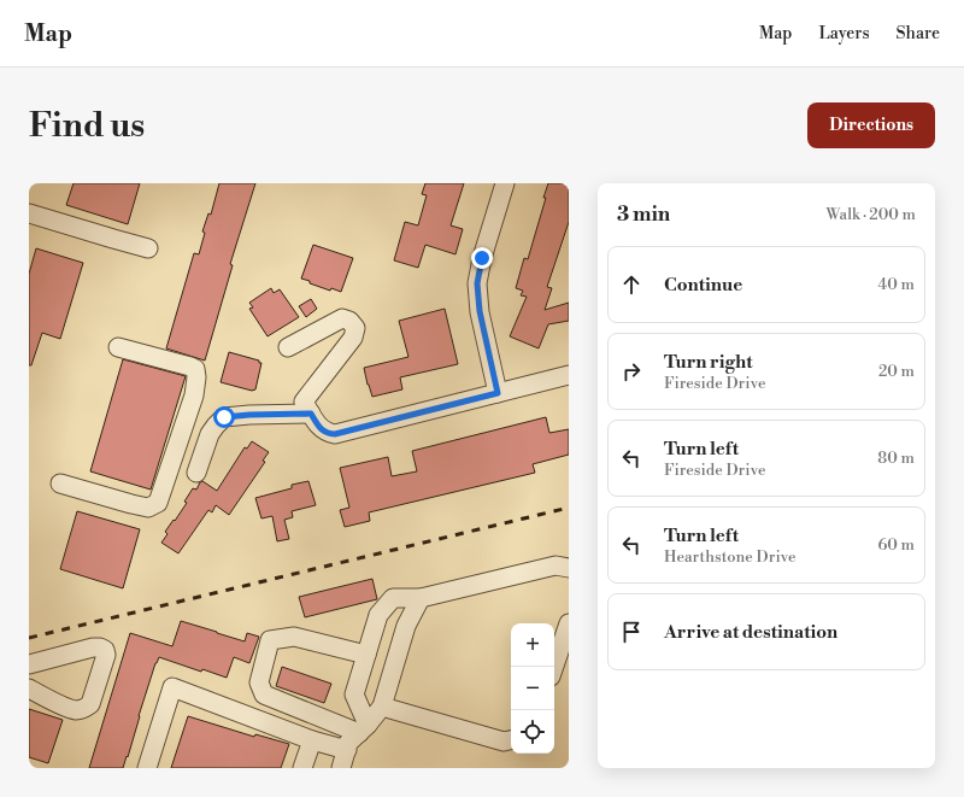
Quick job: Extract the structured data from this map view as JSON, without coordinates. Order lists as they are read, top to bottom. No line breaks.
{"page":{"header":"Map","nav":["Map","Layers","Share"],"buttons":"Directions","title":"Find us","heading":["3 min","Walk · 200 m"],"list":[["Continue","40 m"],["Turn right","Fireside Drive","20 m"],["Turn left","Fireside Drive","80 m"],["Turn left","Hearthstone Drive","60 m"],"Arrive at destination"],"map_buttons":["+","−"]}}
